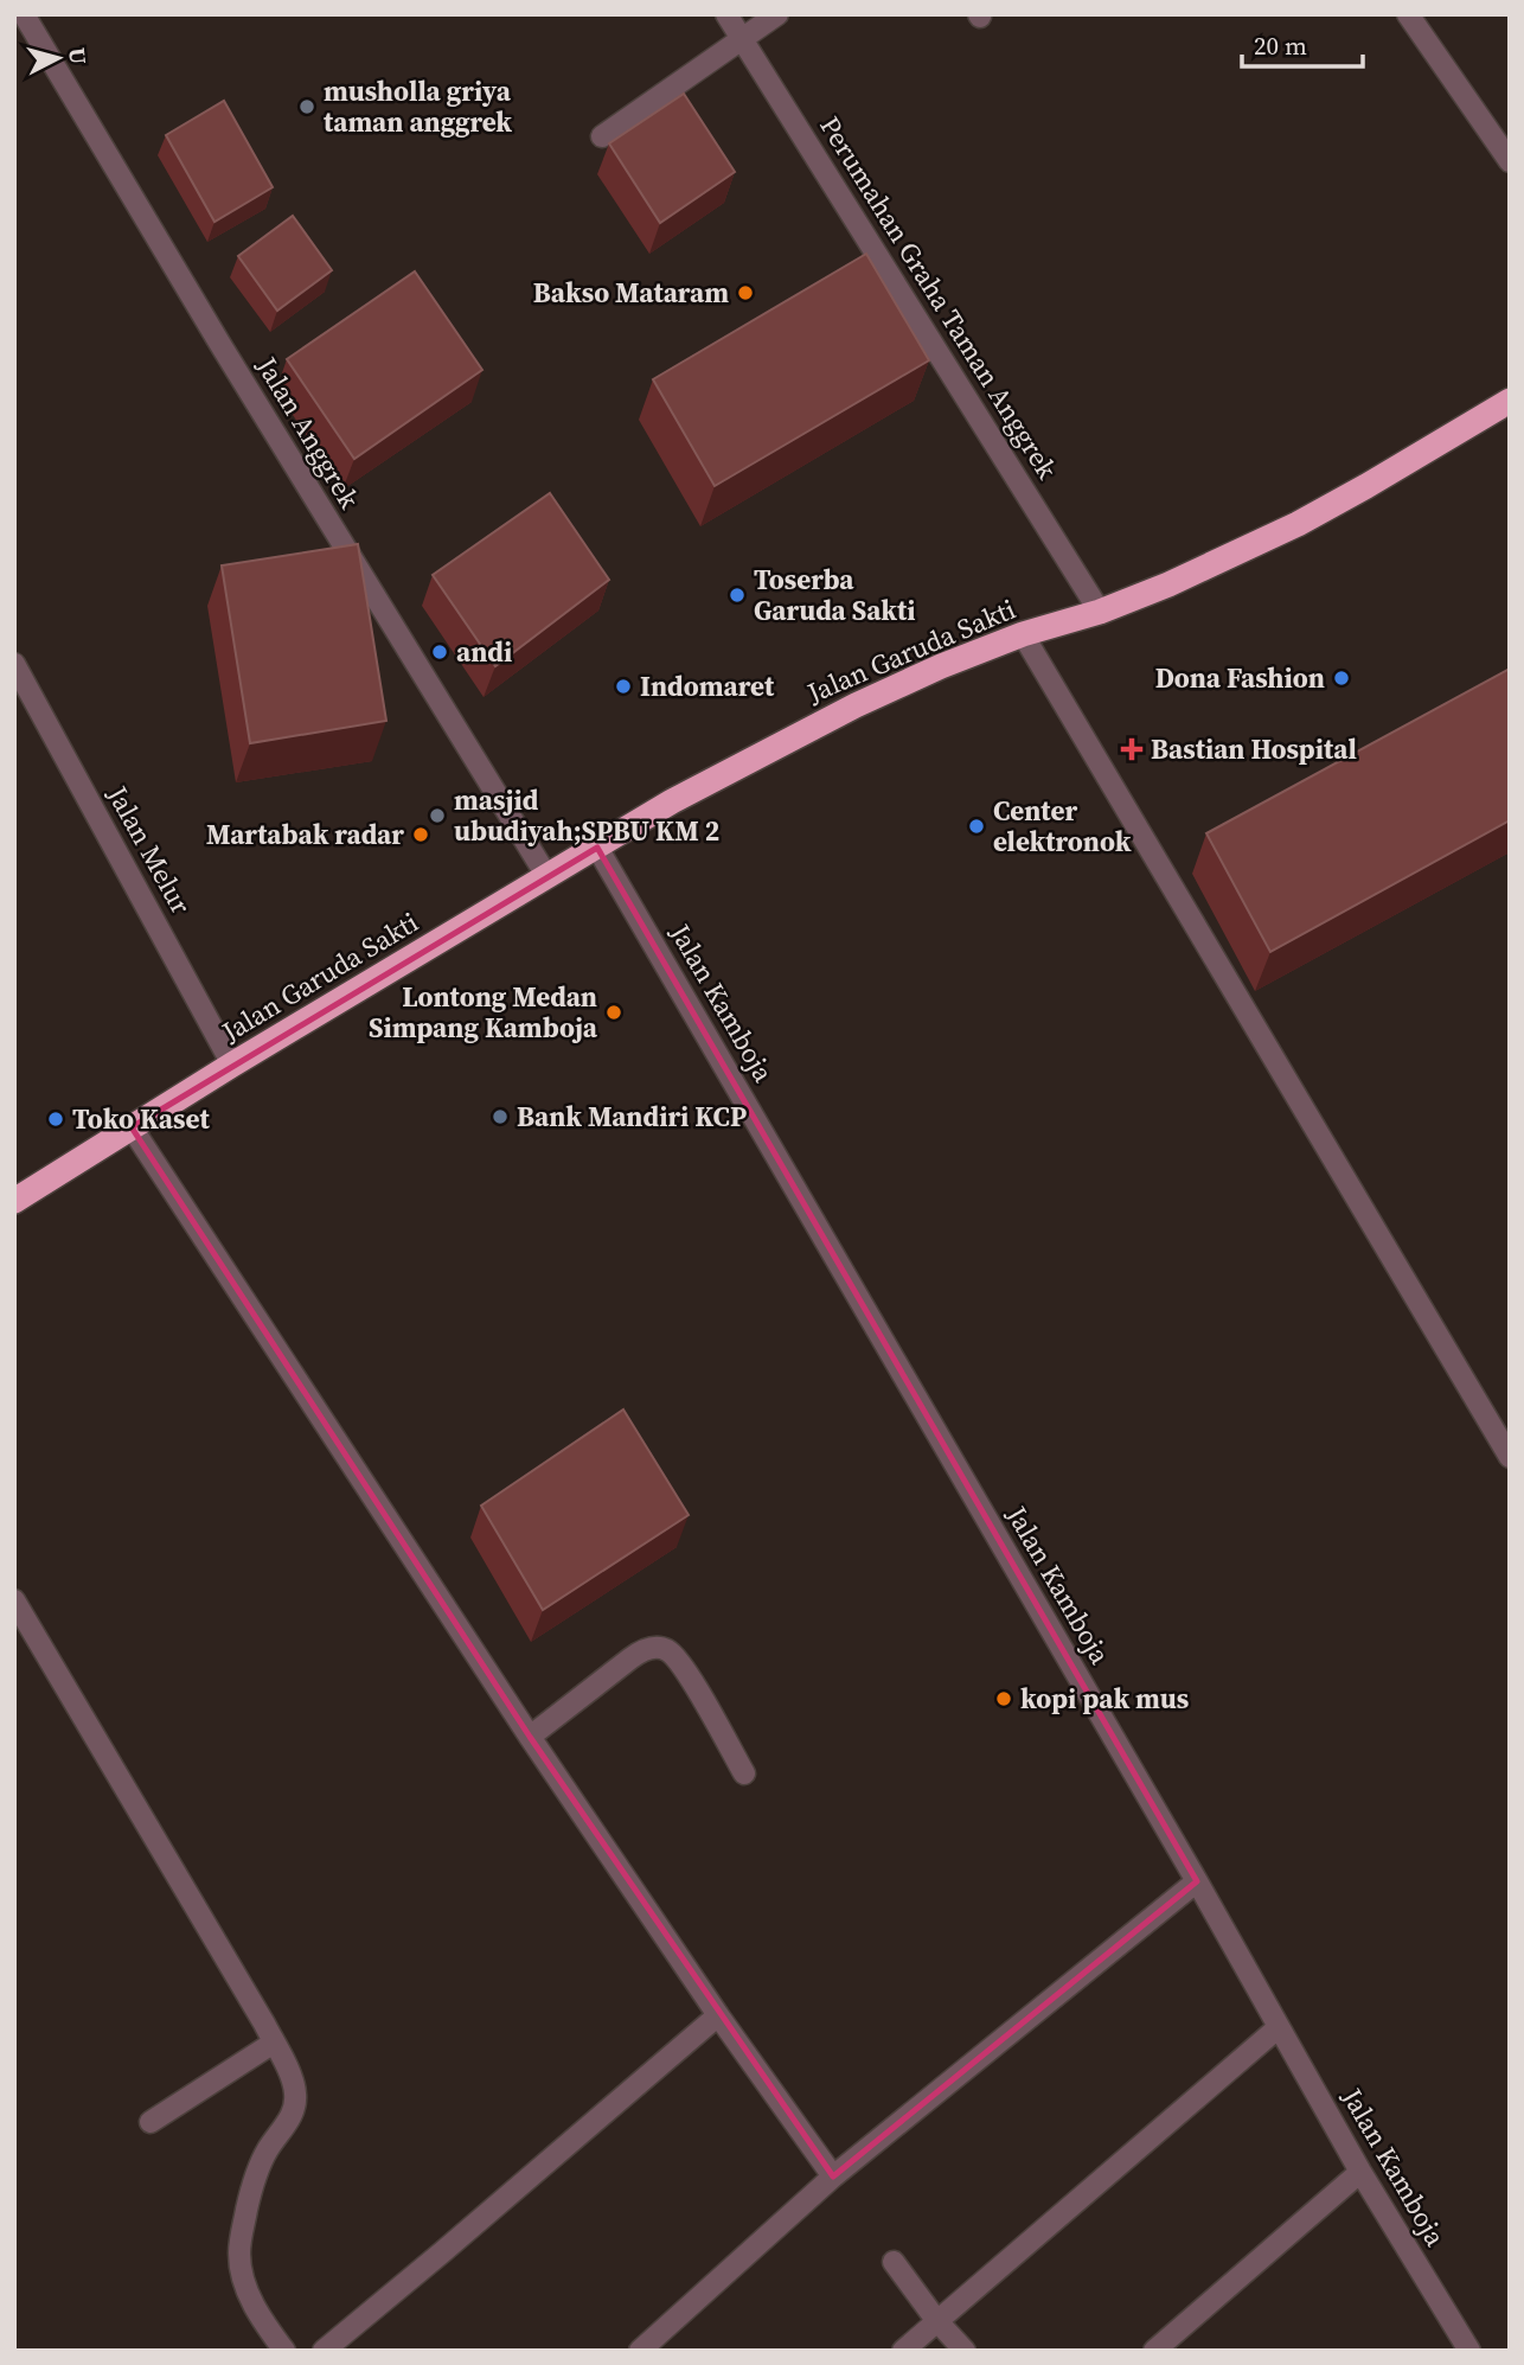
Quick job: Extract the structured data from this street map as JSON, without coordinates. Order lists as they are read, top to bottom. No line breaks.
{"streets":{"highway":["Jalan Garuda Sakti"],"street":["Perumahan Graha Taman Anggrek","Jalan Anggrek","Jalan Melur","Jalan Kamboja"]},"crossings":[["Perumahan Graha Taman Anggrek","Jalan Garuda Sakti"],["Jalan Anggrek","Jalan Garuda Sakti"],["Jalan Garuda Sakti","Jalan Melur"],["Jalan Garuda Sakti","Jalan Kamboja"]],"places":{"other":["musholla griya taman anggrek","Bakso Mataram","Toserba Garuda Sakti","andi","Dona Fashion","Indomaret","masjid ubudiyah;SPBU KM 2","Center elektronok","Martabak radar","Lontong Medan Simpang Kamboja","Bank Mandiri KCP","Toko Kaset","kopi pak mus"],"health":["Bastian Hospital"]},"scale_bar":"20 m","north":"right"}
